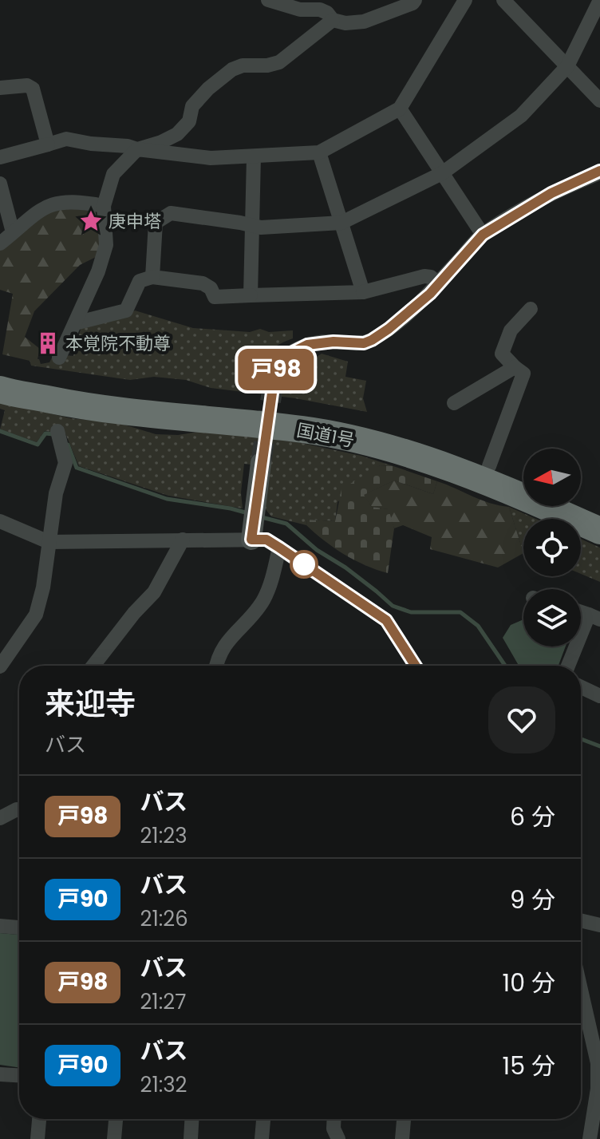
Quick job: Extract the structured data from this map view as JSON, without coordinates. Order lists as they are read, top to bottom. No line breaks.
{"streets":{"highway":["国道1号"]},"places":{"place":["庚申塔"],"building":["本覚院不動尊"]},"lines":["bus line 戸98"],"north":"left","page":{"on_map":"戸98","heading":["来迎寺","バス"],"list":[{"mark":"戸98","name":"バス","note":"21:23","value":"6 分"},{"mark":"戸90","name":"バス","note":"21:26","value":"9 分"},{"mark":"戸98","name":"バス","note":"21:27","value":"10 分"},{"mark":"戸90","name":"バス","note":"21:32","value":"15 分"}]}}
